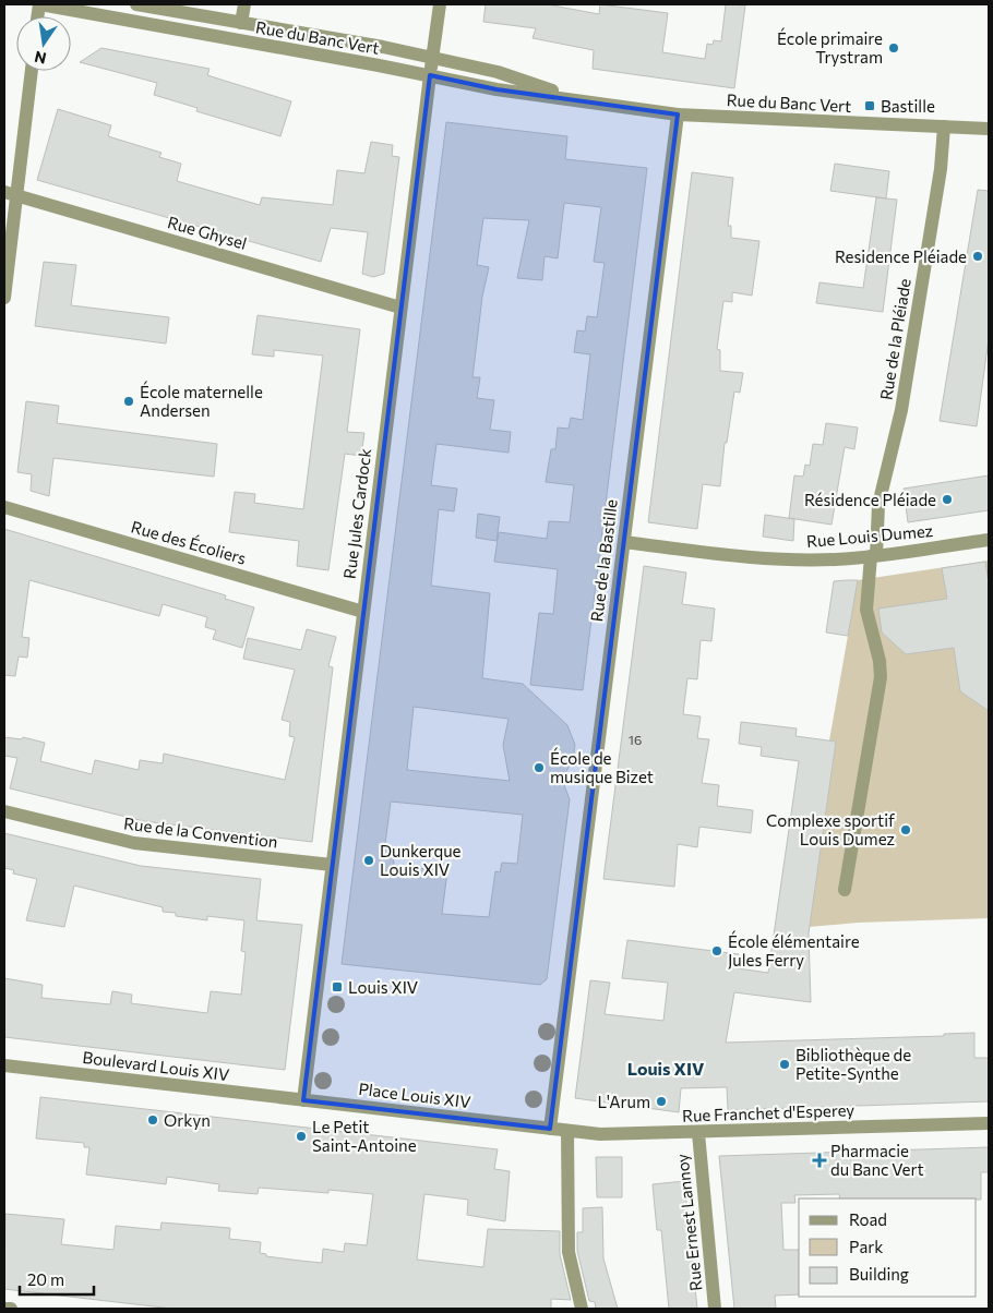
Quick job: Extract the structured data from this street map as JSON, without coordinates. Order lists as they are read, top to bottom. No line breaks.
{"streets":{"street":["Rue du Banc Vert","Rue Ghysel","Rue de la Pléiade","Rue Jules Cardock","Rue Louis Dumez","Rue des Écoliers","Rue de la Bastille","Rue de la Convention","Boulevard Louis XIV","Place Louis XIV","Rue Franchet d'Esperey","Rue Ernest Lannoy"]},"crossings":[["Rue du Banc Vert","Rue de la Pléiade"],["Rue du Banc Vert","Rue Jules Cardock"],["Rue du Banc Vert","Rue de la Bastille"],["Rue Ghysel","Rue Jules Cardock"],["Rue de la Pléiade","Rue Louis Dumez"],["Rue Jules Cardock","Rue des Écoliers"],["Rue Jules Cardock","Rue de la Convention"],["Rue Jules Cardock","Boulevard Louis XIV"],["Rue Jules Cardock","Place Louis XIV"],["Rue Louis Dumez","Rue de la Bastille"],["Rue de la Bastille","Place Louis XIV"],["Rue de la Bastille","Rue Franchet d'Esperey"],["Boulevard Louis XIV","Place Louis XIV"],["Place Louis XIV","Rue Franchet d'Esperey"],["Rue Franchet d'Esperey","Rue Ernest Lannoy"]],"districts":["Louis XIV"],"places":{"other":["École primaire Trystram","Residence Pléiade","École maternelle Andersen","Résidence Pléiade","École de musique Bizet","Complexe sportif Louis Dumez","Dunkerque Louis XIV","École élémentaire Jules Ferry","Bibliothèque de Petite-Synthe","L'Arum","Orkyn","Le Petit Saint-Antoine"],"transit":["Bastille","Louis XIV"],"health":["Pharmacie du Banc Vert"]},"house_numbers":["16"],"legend":["Road","Park","Building"],"scale_bar":"20 m","north":"bottom"}
